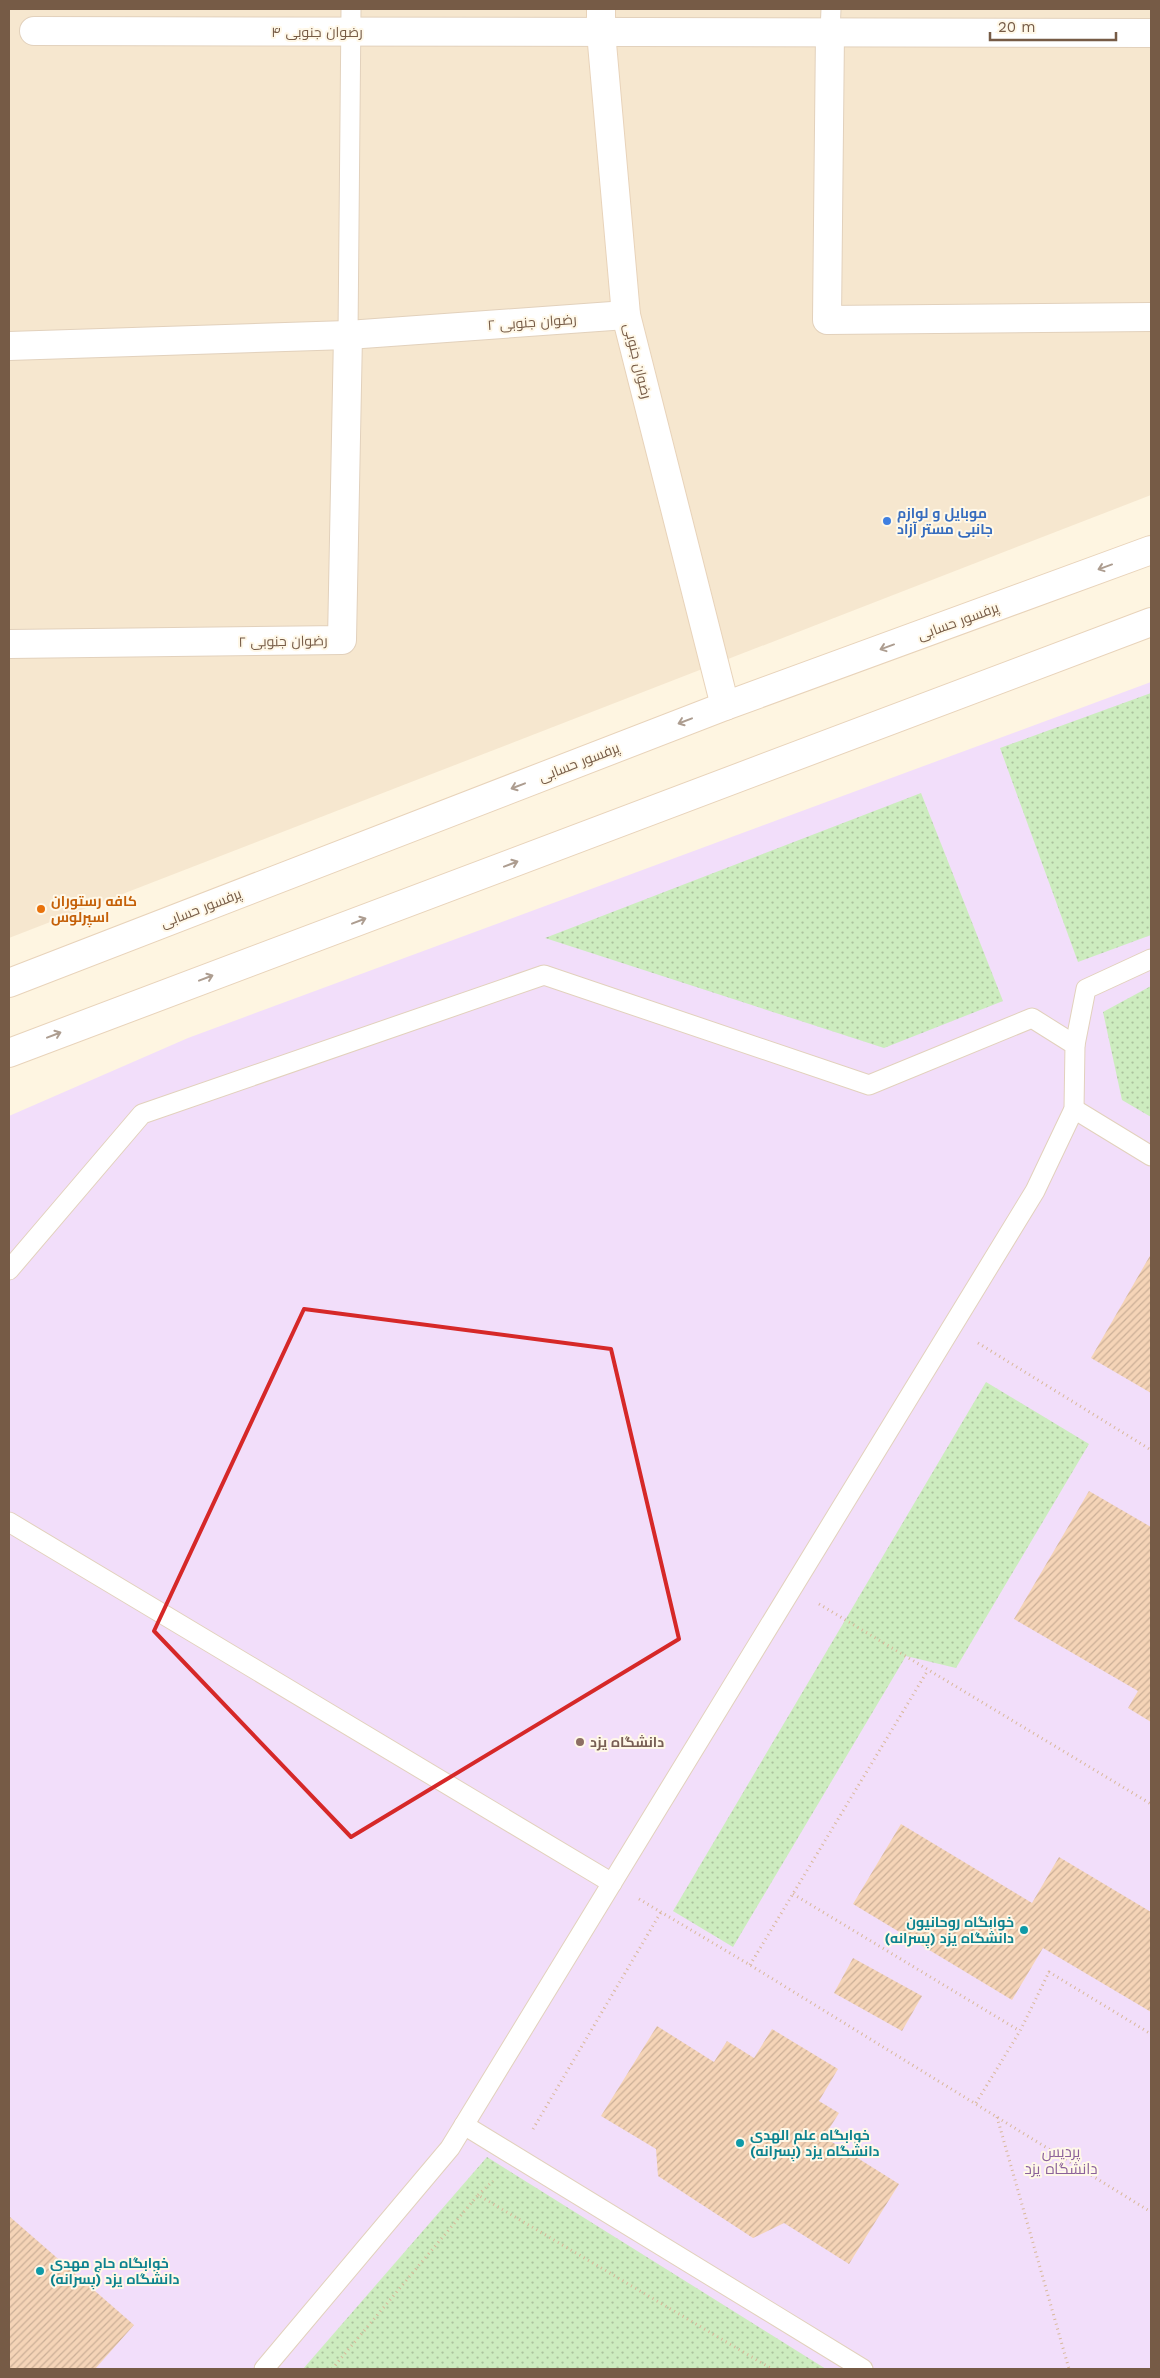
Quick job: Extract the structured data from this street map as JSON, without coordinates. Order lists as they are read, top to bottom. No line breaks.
{"streets":{"street":["رضوان جنوبی ۴","رضوان جنوبی ۲","رضوان جنوبی","پرفسور حسابی"]},"crossings":[["رضوان جنوبی ۴","رضوان جنوبی"],["رضوان جنوبی ۲","رضوان جنوبی"],["رضوان جنوبی","پرفسور حسابی"]],"districts":["پردیس دانشگاه یزد"],"places":["موبایل و لوازم جانبی مستر آزاد","کافه رستوران اسپرلوس","دانشگاه یزد","خوابگاه روحانیون (پسرانه) دانشگاه یزد","خوابگاه علم الهدی (پسرانه) دانشگاه یزد","خوابگاه حاج مهدی (پسرانه) دانشگاه یزد"],"scale_bar":"20 m"}
